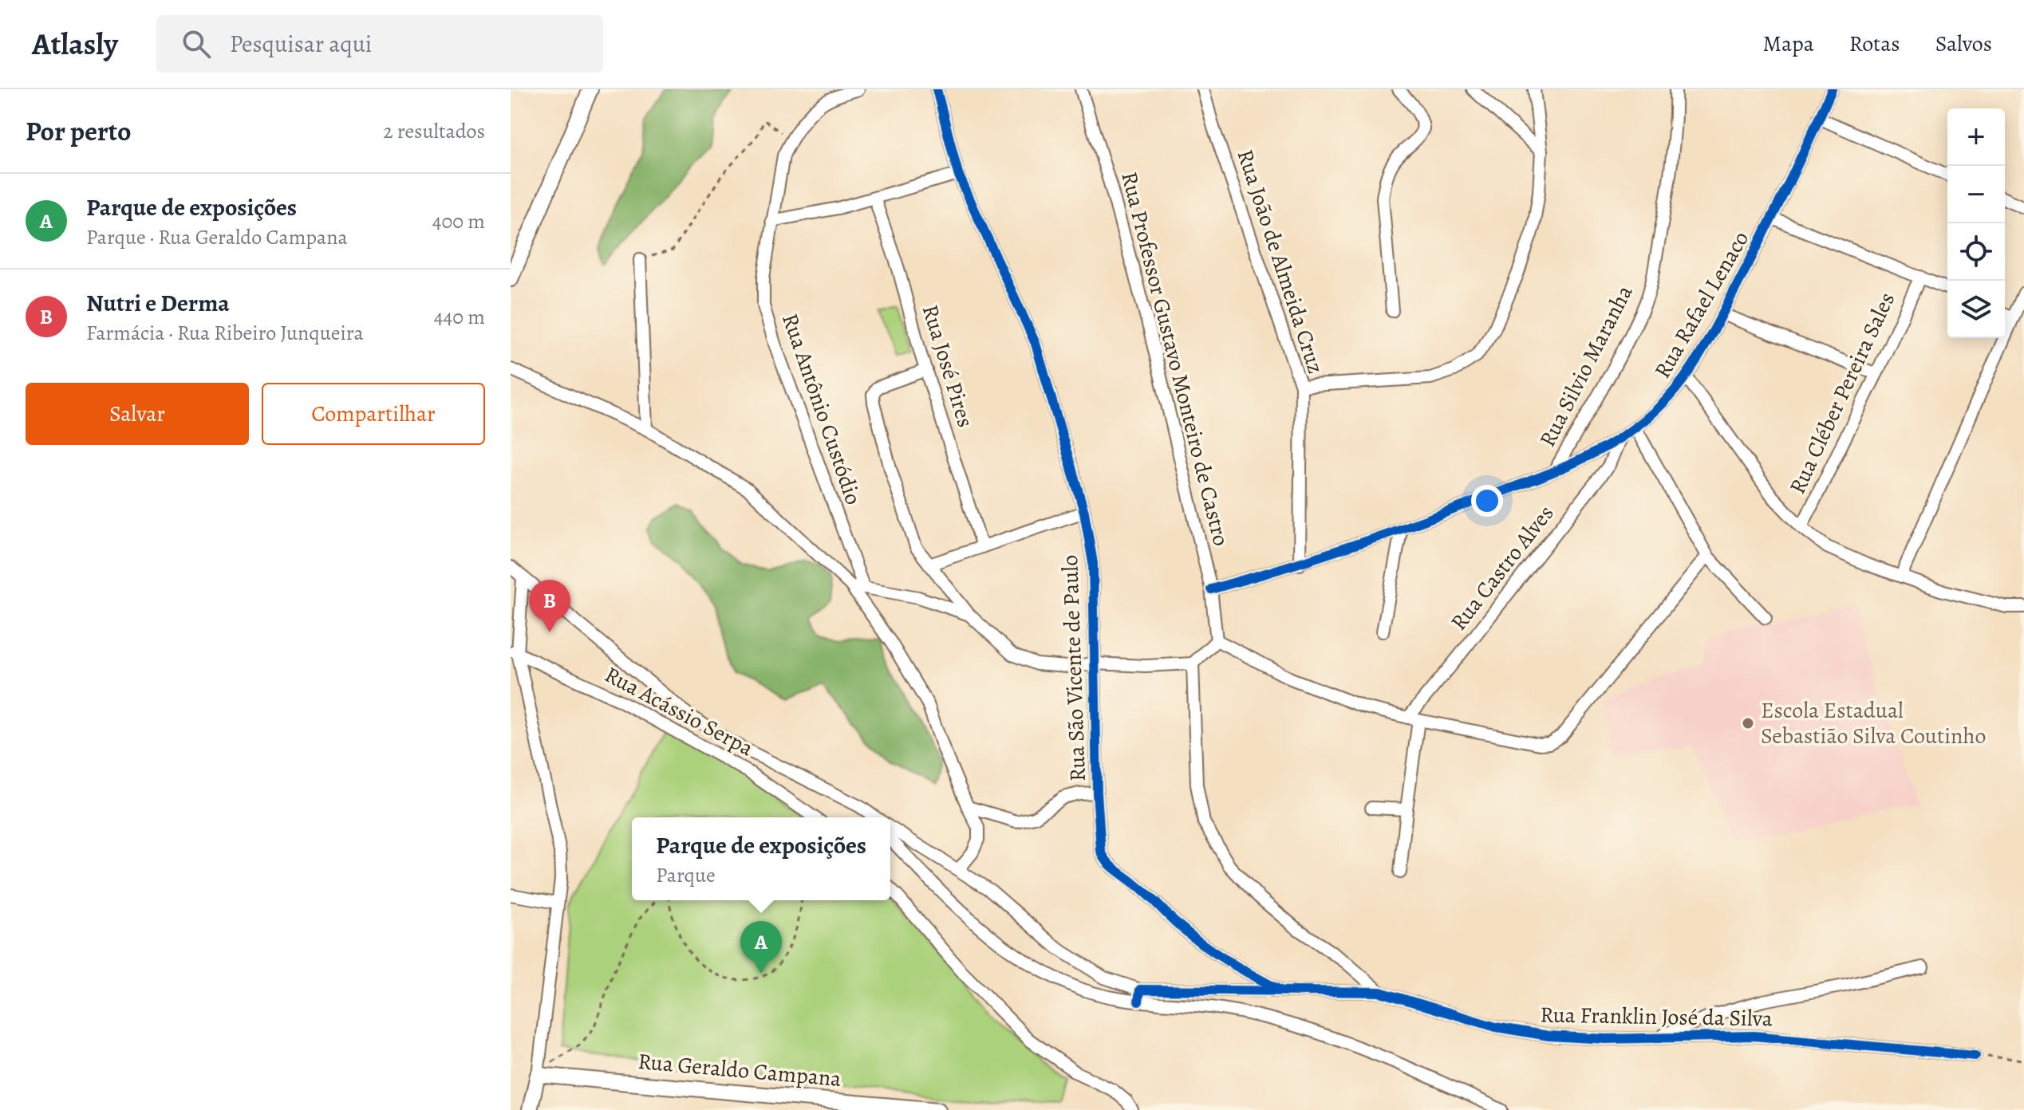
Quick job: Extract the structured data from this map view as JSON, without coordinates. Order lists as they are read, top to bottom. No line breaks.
{"streets":{"street":["Rua João de Almeida Cruz","Rua Rafael Lenaco","Rua Professor Gustavo Monteiro de Castro","Rua José Pires","Rua Silvio Maranha","Rua Cléber Pereira Sales","Rua Antônio Custódio","Rua Castro Alves","Rua São Vicente de Paulo","Rua Acássio Serpa","Rua Franklin José da Silva","Rua Geraldo Campana"]},"crossings":[["Rua João de Almeida Cruz","Rua Rafael Lenaco"],["Rua Rafael Lenaco","Rua Professor Gustavo Monteiro de Castro"],["Rua Rafael Lenaco","Rua Silvio Maranha"],["Rua Rafael Lenaco","Rua Castro Alves"]],"places":["Escola Estadual Sebastião Silva Coutinho"],"page":{"header":"Atlasly","search":"Pesquisar aqui","nav":["Mapa","Rotas","Salvos"],"heading":["Por perto","2 resultados"],"map_buttons":["+","−"],"list":[{"mark":"A","name":"Parque de exposições","note":"Parque · Rua Geraldo Campana","value":"400 m"},{"mark":"B","name":"Nutri e Derma","note":"Farmácia · Rua Ribeiro Junqueira","value":"440 m"}],"buttons":["Salvar","Compartilhar"],"pins":["B","A"],"popup":["Parque de exposições","Parque"]}}
